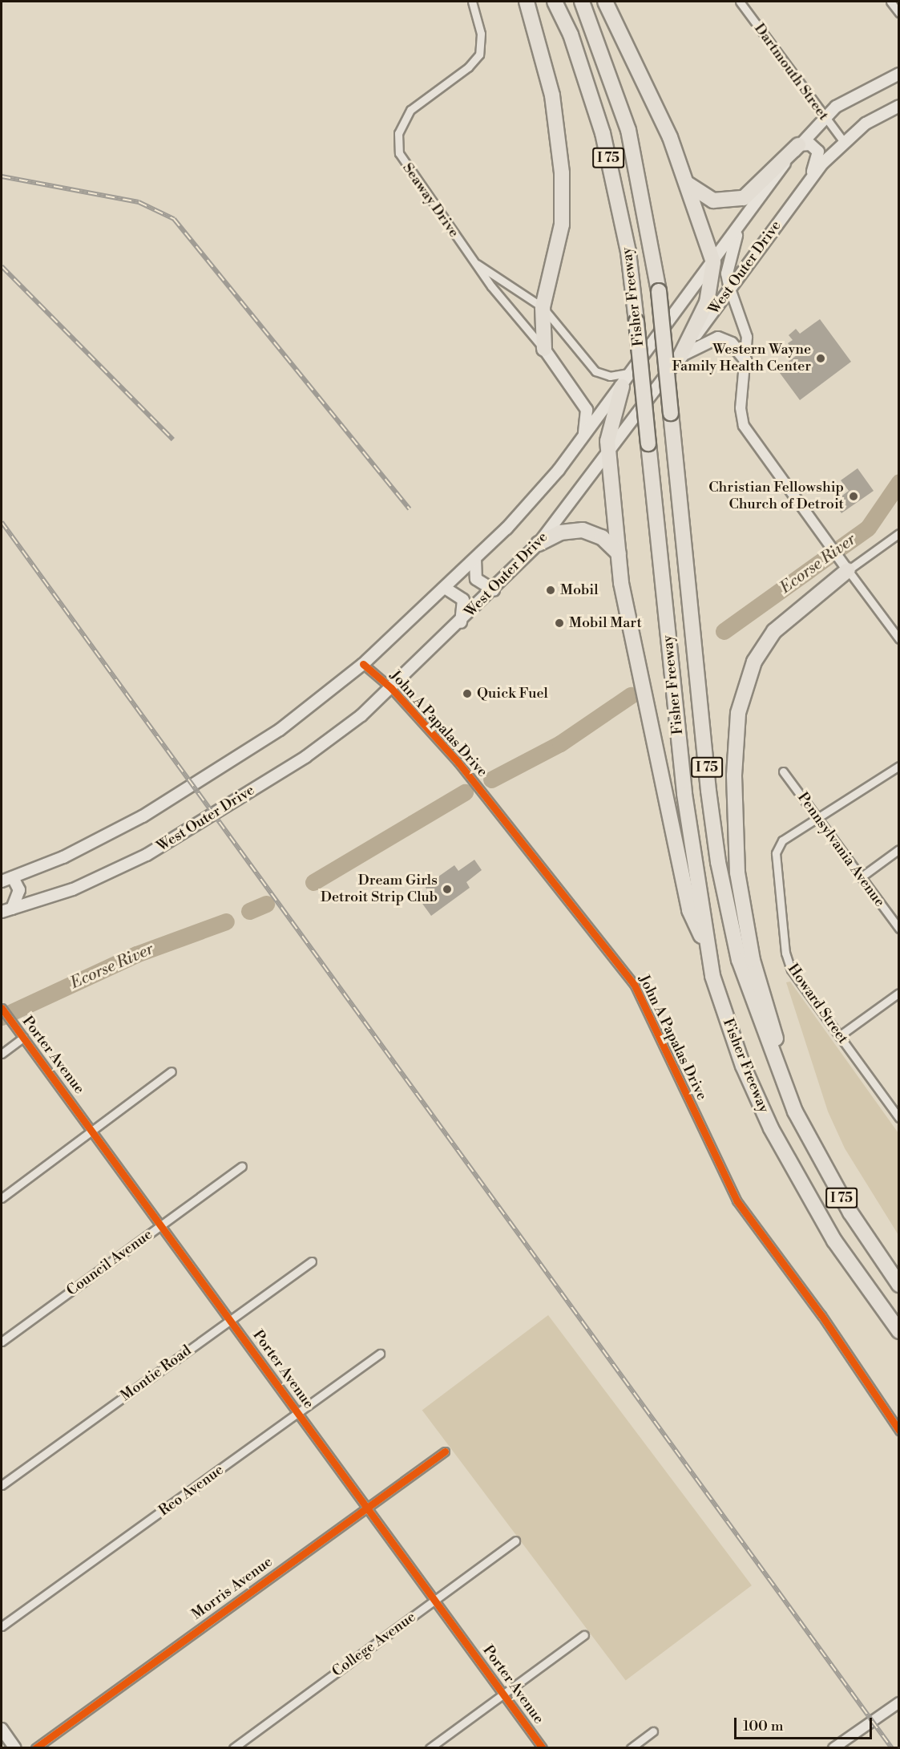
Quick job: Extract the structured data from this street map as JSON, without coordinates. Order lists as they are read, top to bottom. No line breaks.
{"streets":{"highway":["I 75","Fisher Freeway"],"main road":["West Outer Drive"],"street":["Dartmouth Street","Seaway Drive","John A Papalas Drive","Pennsylvania Avenue","Howard Street","Porter Avenue","Council Avenue","Montie Road","Reo Avenue","Morris Avenue","College Avenue"]},"crossings":[["Dartmouth Street","West Outer Drive"],["Seaway Drive","West Outer Drive"],["West Outer Drive","John A Papalas Drive"],["Pennsylvania Avenue","Howard Street"],["Porter Avenue","Council Avenue"],["Porter Avenue","Montie Road"],["Porter Avenue","Reo Avenue"],["Porter Avenue","Morris Avenue"],["Porter Avenue","College Avenue"]],"water":["Ecorse River"],"places":["Western Wayne Family Health Center","Christian Fellowship Church of Detroit","Mobil","Mobil Mart","Quick Fuel","Dream Girls Detroit Strip Club"],"scale_bar":"100 m"}
